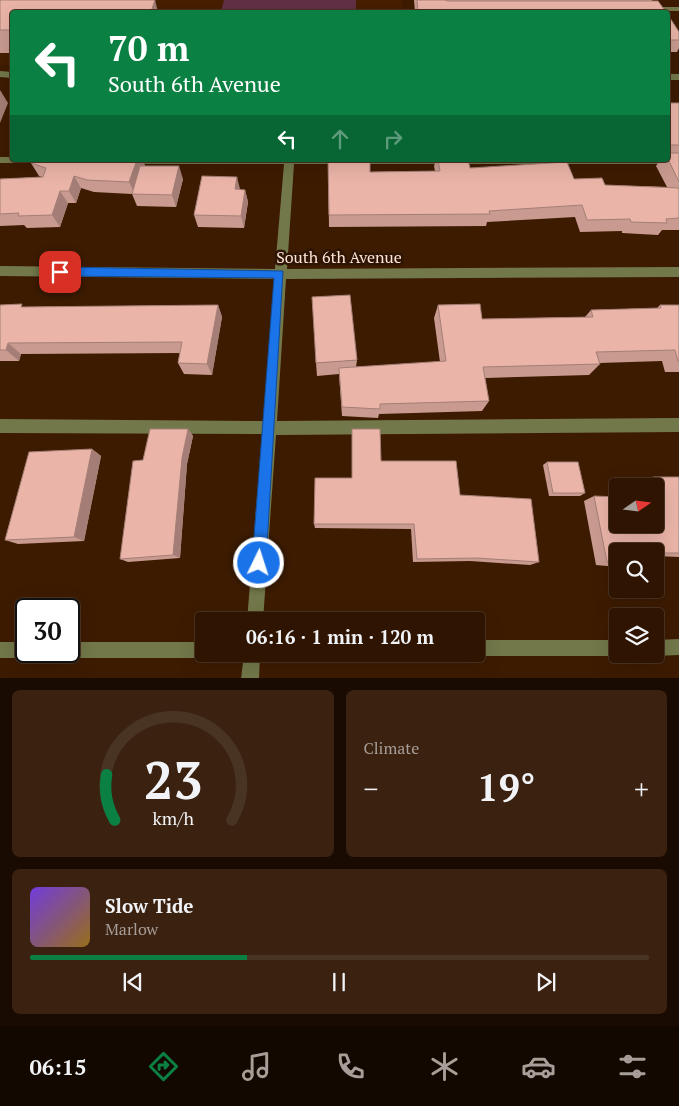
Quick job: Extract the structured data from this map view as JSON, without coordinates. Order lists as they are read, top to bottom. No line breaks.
{"streets":{"street":["South 6th Avenue"]},"north":"right","page":{"turn":["70 m","South 6th Avenue"],"limit":"30","trip":"06:16 · 1 min · 120 m","tile":"Climate","heat":["−","19°","+"],"song":["Slow Tide","Marlow"],"tabs":"06:15","gauge":["23","km/h"]}}
